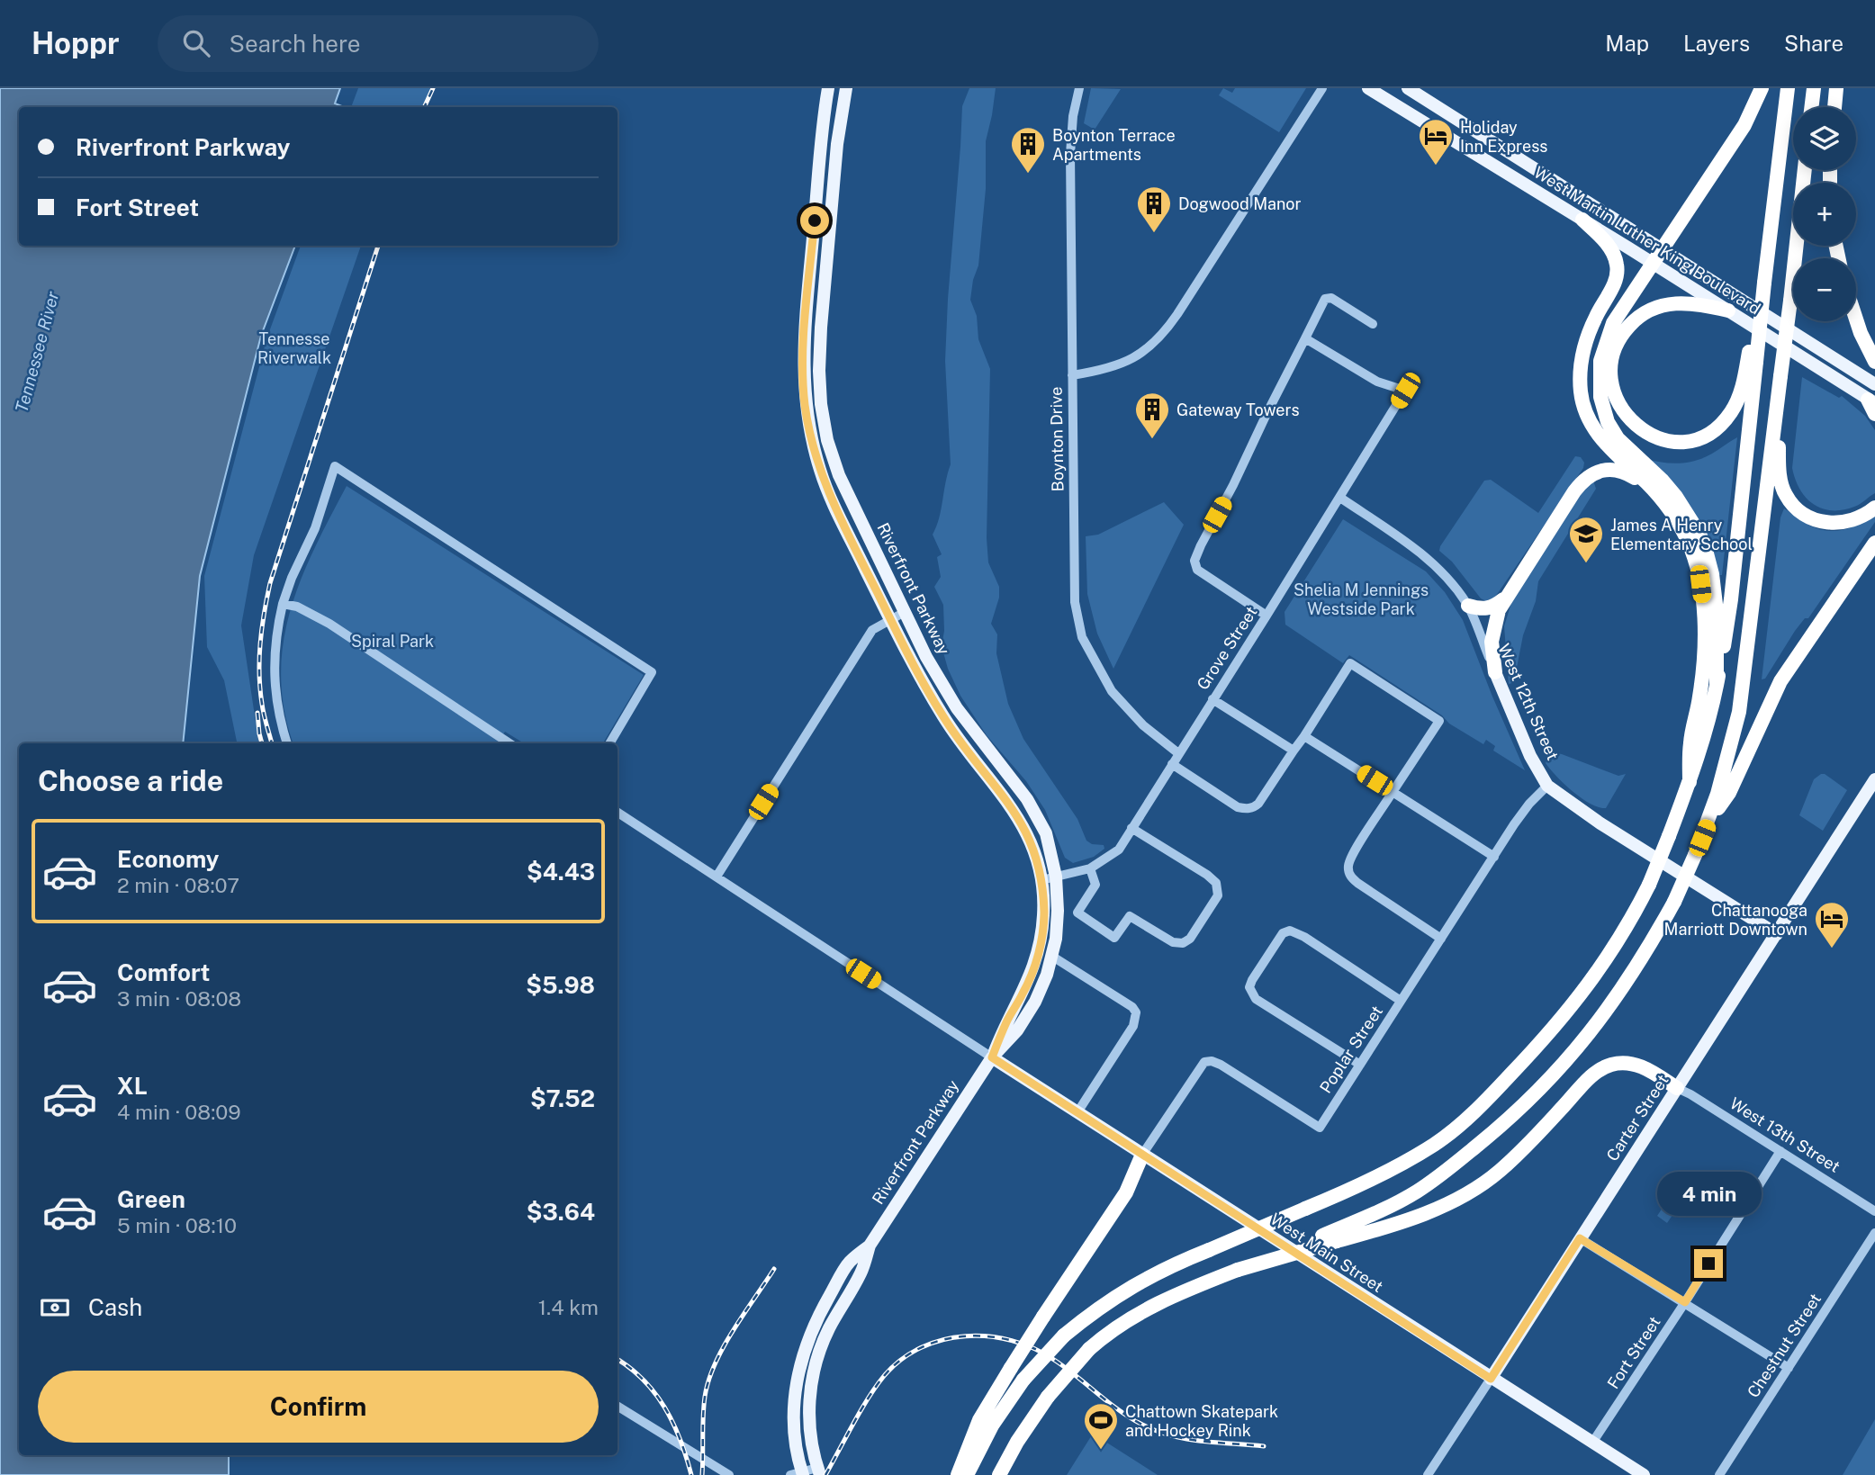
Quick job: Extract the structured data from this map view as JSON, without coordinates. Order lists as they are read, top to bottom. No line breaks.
{"streets":{"main road":["West Martin Luther King Boulevard","Riverfront Parkway","West 12th Street","Carter Street","West Main Street"],"street":["Boynton Drive","Grove Street","Poplar Street","West 13th Street","Chestnut Street","Fort Street"]},"crossings":[["Boynton Drive","Grove Street"],["Riverfront Parkway","Grove Street"],["Riverfront Parkway","West Main Street"],["Grove Street","West 12th Street"],["West 12th Street","Poplar Street"],["West 12th Street","Carter Street"],["Poplar Street","West Main Street"],["Carter Street","West 13th Street"],["Carter Street","West Main Street"],["West 13th Street","Fort Street"],["West Main Street","Fort Street"]],"water":["Tennessee River"],"parks":["Tennesse Riverwalk","Shelia M Jennings Westside Park","Spiral Park"],"places":{"hotel":["Holiday Inn Express","Chattanooga Marriott Downtown"],"building":["Boynton Terrace Apartments","Dogwood Manor","Gateway Towers"],"school or university":["James A Henry Elementary School"],"sports":["Chattown Skatepark and Hockey Rink"]},"page":{"header":"Hoppr","search":"Search here","nav":["Map","Layers","Share"],"map_buttons":["+","−"],"banner":["Riverfront Parkway","Fort Street"],"heading":"Choose a ride","list":[{"name":"Economy","note":"2 min · 08:07","value":"$4.43"},{"name":"Comfort","note":"3 min · 08:08","value":"$5.98"},{"name":"XL","note":"4 min · 08:09","value":"$7.52"},{"name":"Green","note":"5 min · 08:10","value":"$3.64"}],"bubble":"4 min","pay":["Cash","1.4 km"],"buttons":"Confirm"}}
